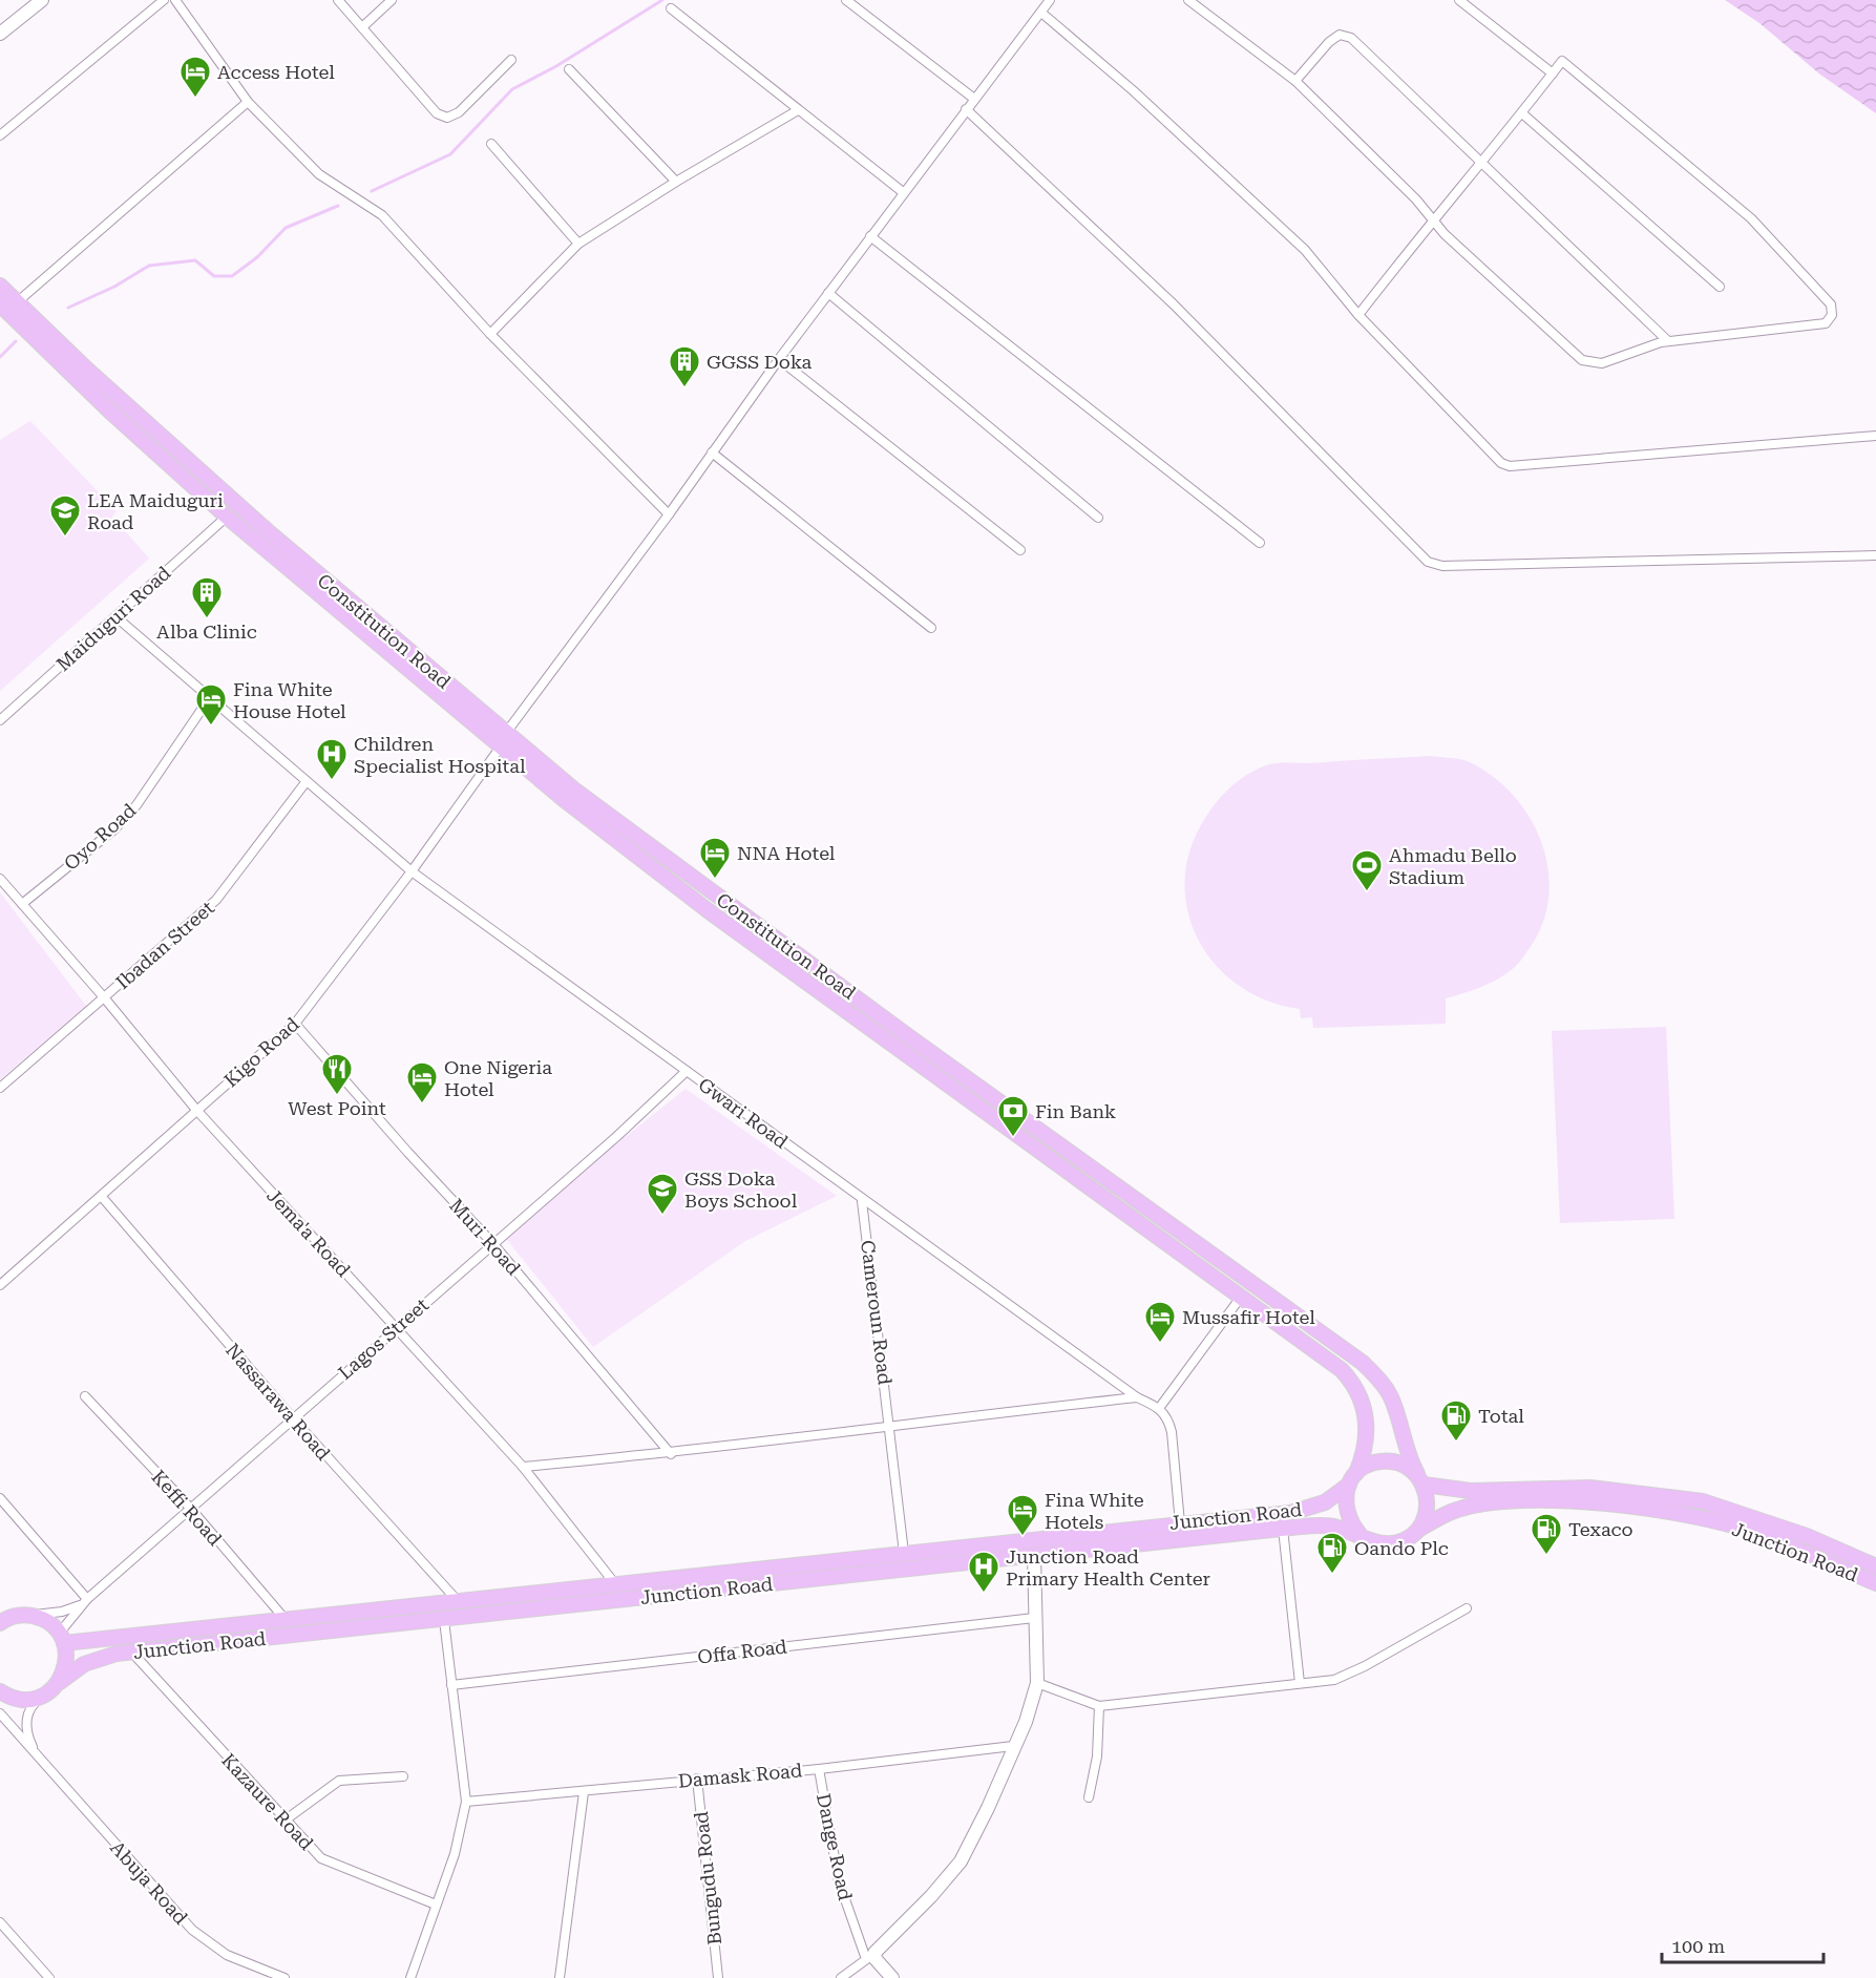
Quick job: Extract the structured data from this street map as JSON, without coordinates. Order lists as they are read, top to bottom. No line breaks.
{"streets":{"main road":["Constitution Road","Junction Road"],"street":["Maiduguri Road","Oyo Road","Ibadan Street","Kigo Road","Gwari Road","Jema'a Road","Muri Road","Cameroun Road","Lagos Street","Nassarawa Road","Keffi Road","Offa Road","Damask Road","Kazaure Road","Dange Road","Bungudu Road","Abuja Road"]},"crossings":[["Maiduguri Road","Constitution Road"],["Maiduguri Road","Gwari Road"],["Constitution Road","Kigo Road"],["Constitution Road","Junction Road"],["Oyo Road","Gwari Road"],["Oyo Road","Jema'a Road"],["Ibadan Street","Gwari Road"],["Ibadan Street","Jema'a Road"],["Kigo Road","Gwari Road"],["Kigo Road","Jema'a Road"],["Kigo Road","Muri Road"],["Kigo Road","Nassarawa Road"],["Gwari Road","Jema'a Road"],["Gwari Road","Muri Road"],["Gwari Road","Cameroun Road"],["Gwari Road","Lagos Street"],["Jema'a Road","Lagos Street"],["Jema'a Road","Junction Road"],["Muri Road","Lagos Street"],["Cameroun Road","Junction Road"],["Lagos Street","Nassarawa Road"],["Lagos Street","Keffi Road"],["Lagos Street","Junction Road"],["Nassarawa Road","Junction Road"],["Keffi Road","Junction Road"],["Junction Road","Kazaure Road"],["Junction Road","Abuja Road"],["Damask Road","Dange Road"],["Damask Road","Bungudu Road"]],"places":{"hotel":["Access Hotel","Fina White House Hotel","NNA Hotel","One Nigeria Hotel","Mussafir Hotel","Fina White Hotels"],"building":["GGSS Doka","Alba Clinic"],"school or university":["LEA Maiduguri Road","GSS Doka Boys School"],"hospital":["Children Specialist Hospital","Junction Road Primary Health Center"],"sports":["Ahmadu Bello Stadium"],"restaurant":["West Point"],"bank":["Fin Bank"],"fuel station":["Total","Texaco","Oando Plc"]},"scale_bar":"100 m"}
